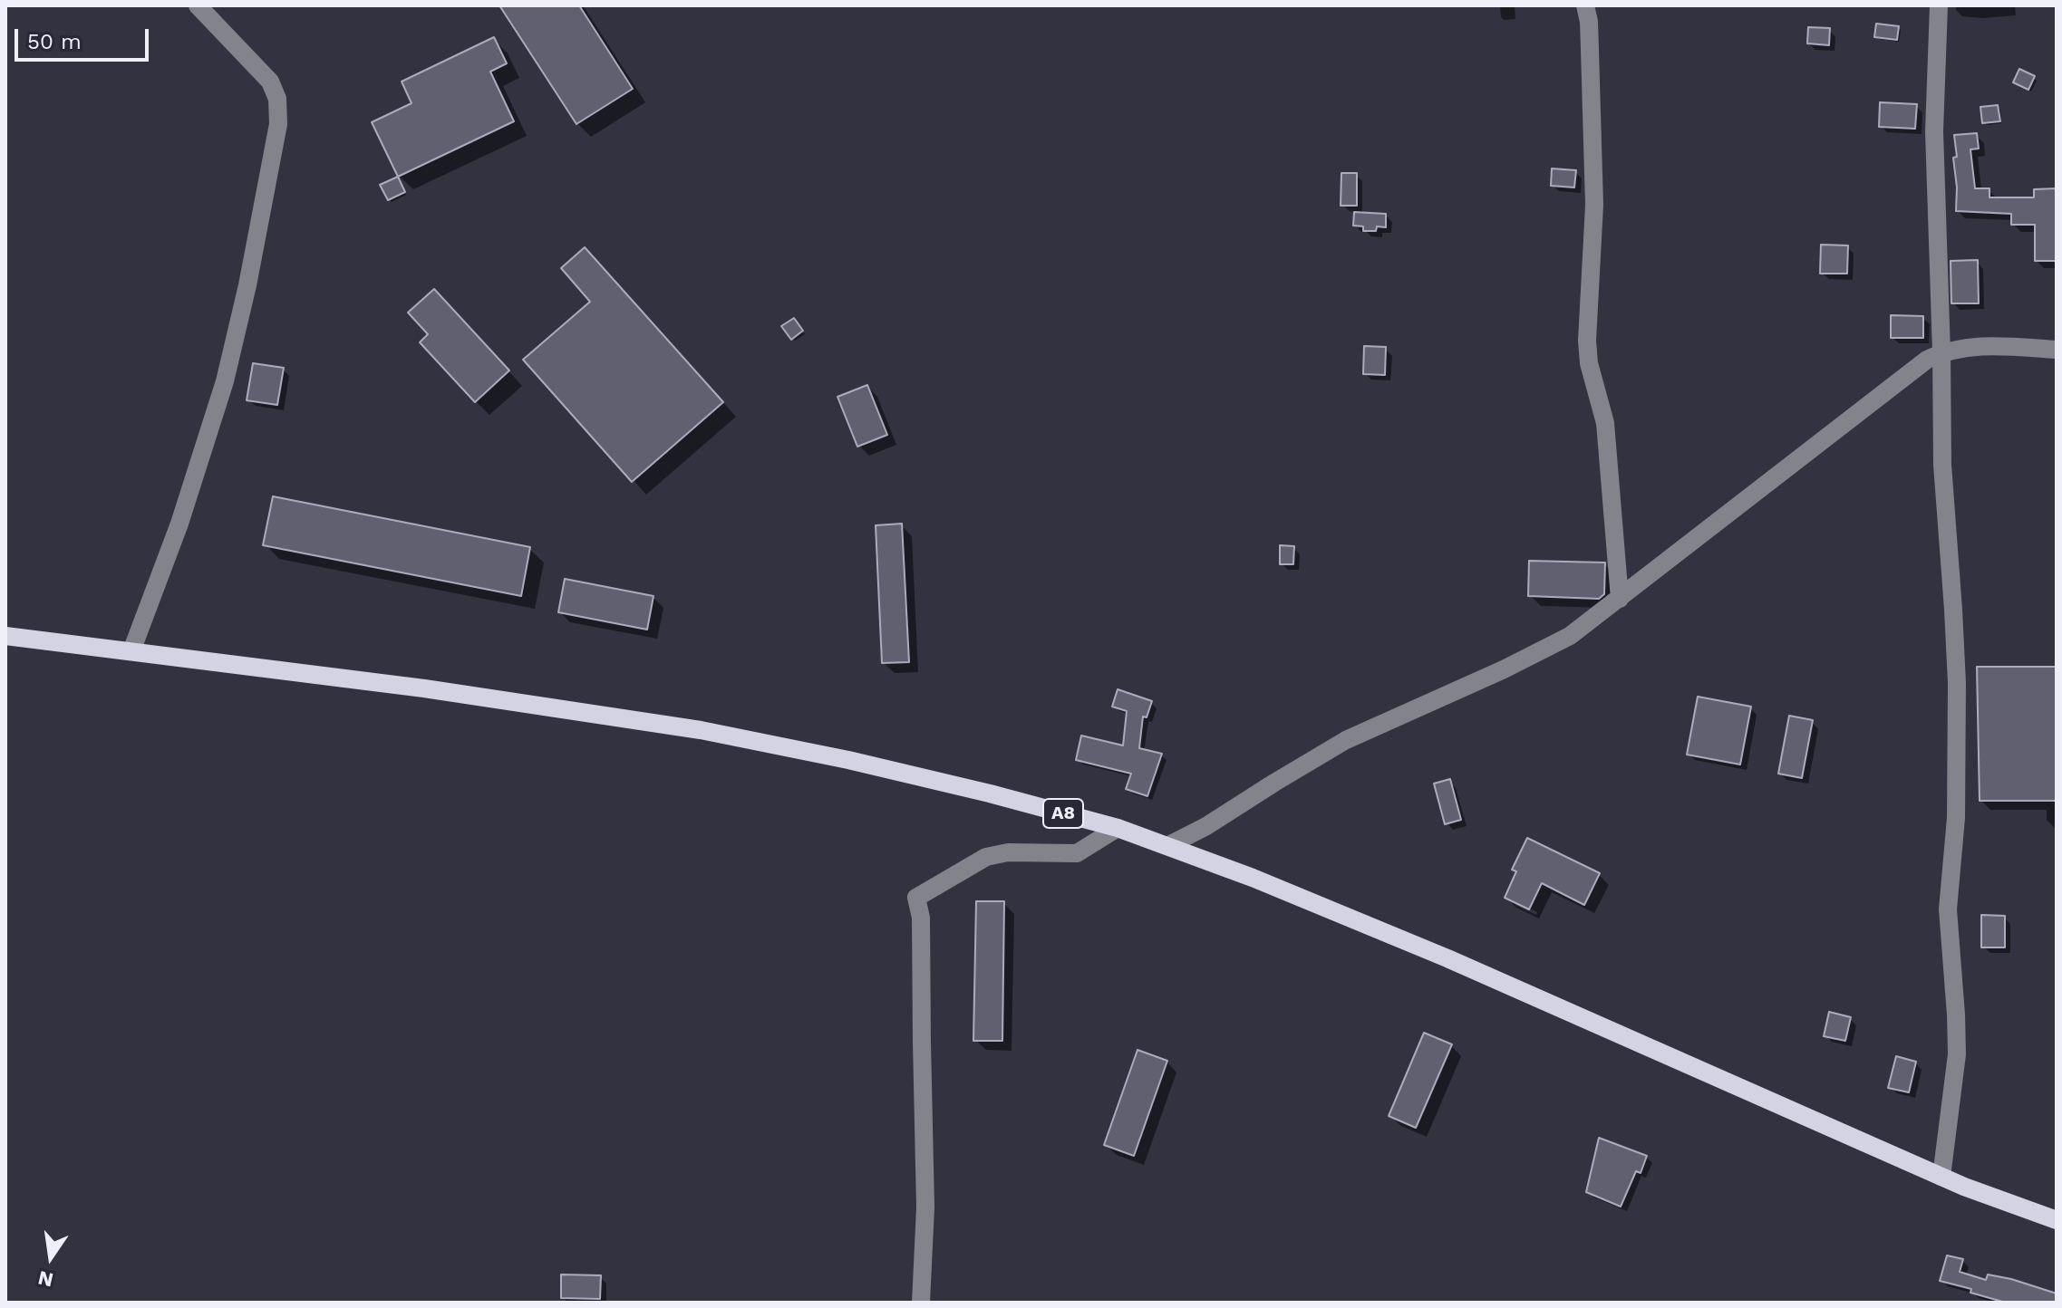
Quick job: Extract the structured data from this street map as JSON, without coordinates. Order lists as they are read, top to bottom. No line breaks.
{"streets":{"main road":["A8"]},"scale_bar":"50 m","north":"bottom"}
